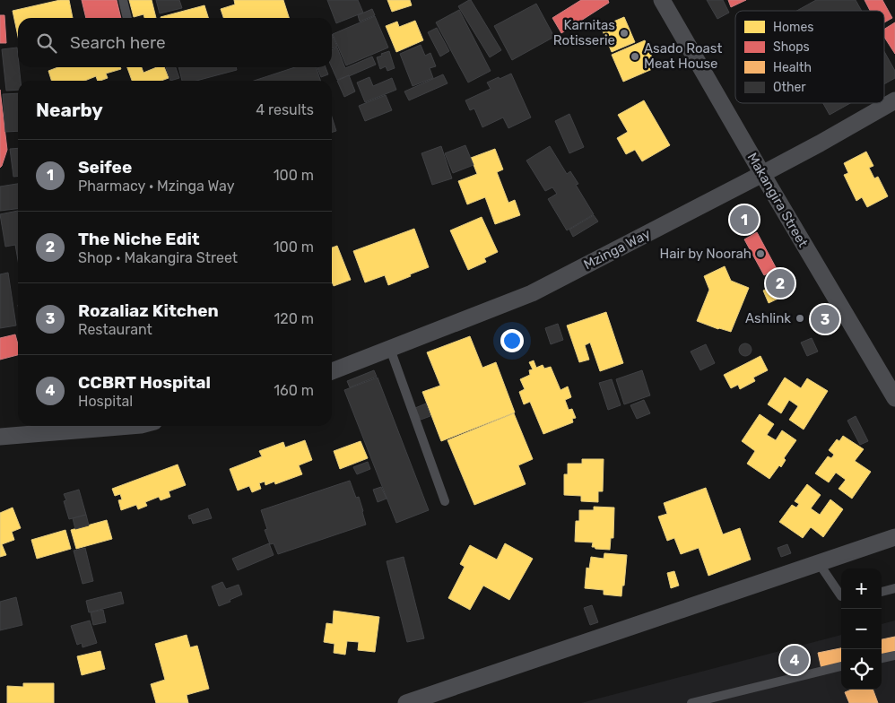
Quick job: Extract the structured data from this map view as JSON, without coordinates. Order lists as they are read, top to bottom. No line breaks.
{"streets":{"street":["Makangira Street","Mzinga Way"]},"crossings":[["Makangira Street","Mzinga Way"]],"places":["Karnitas Rotisserie","Asado Roast Meat House","Hair by Noorah","Ashlink"],"legend":["Homes","Shops","Health","Other"],"page":{"search":"Search here","heading":["Nearby","4 results"],"list":[{"mark":"1","name":"Seifee","note":"Pharmacy · Mzinga Way","value":"100 m"},{"mark":"2","name":"The Niche Edit","note":"Shop · Makangira Street","value":"100 m"},{"mark":"3","name":"Rozaliaz Kitchen","note":"Restaurant","value":"120 m"},{"mark":"4","name":"CCBRT Hospital","note":"Hospital","value":"160 m"}],"pins":["1","2","3","4"],"map_buttons":["+","−"]}}
